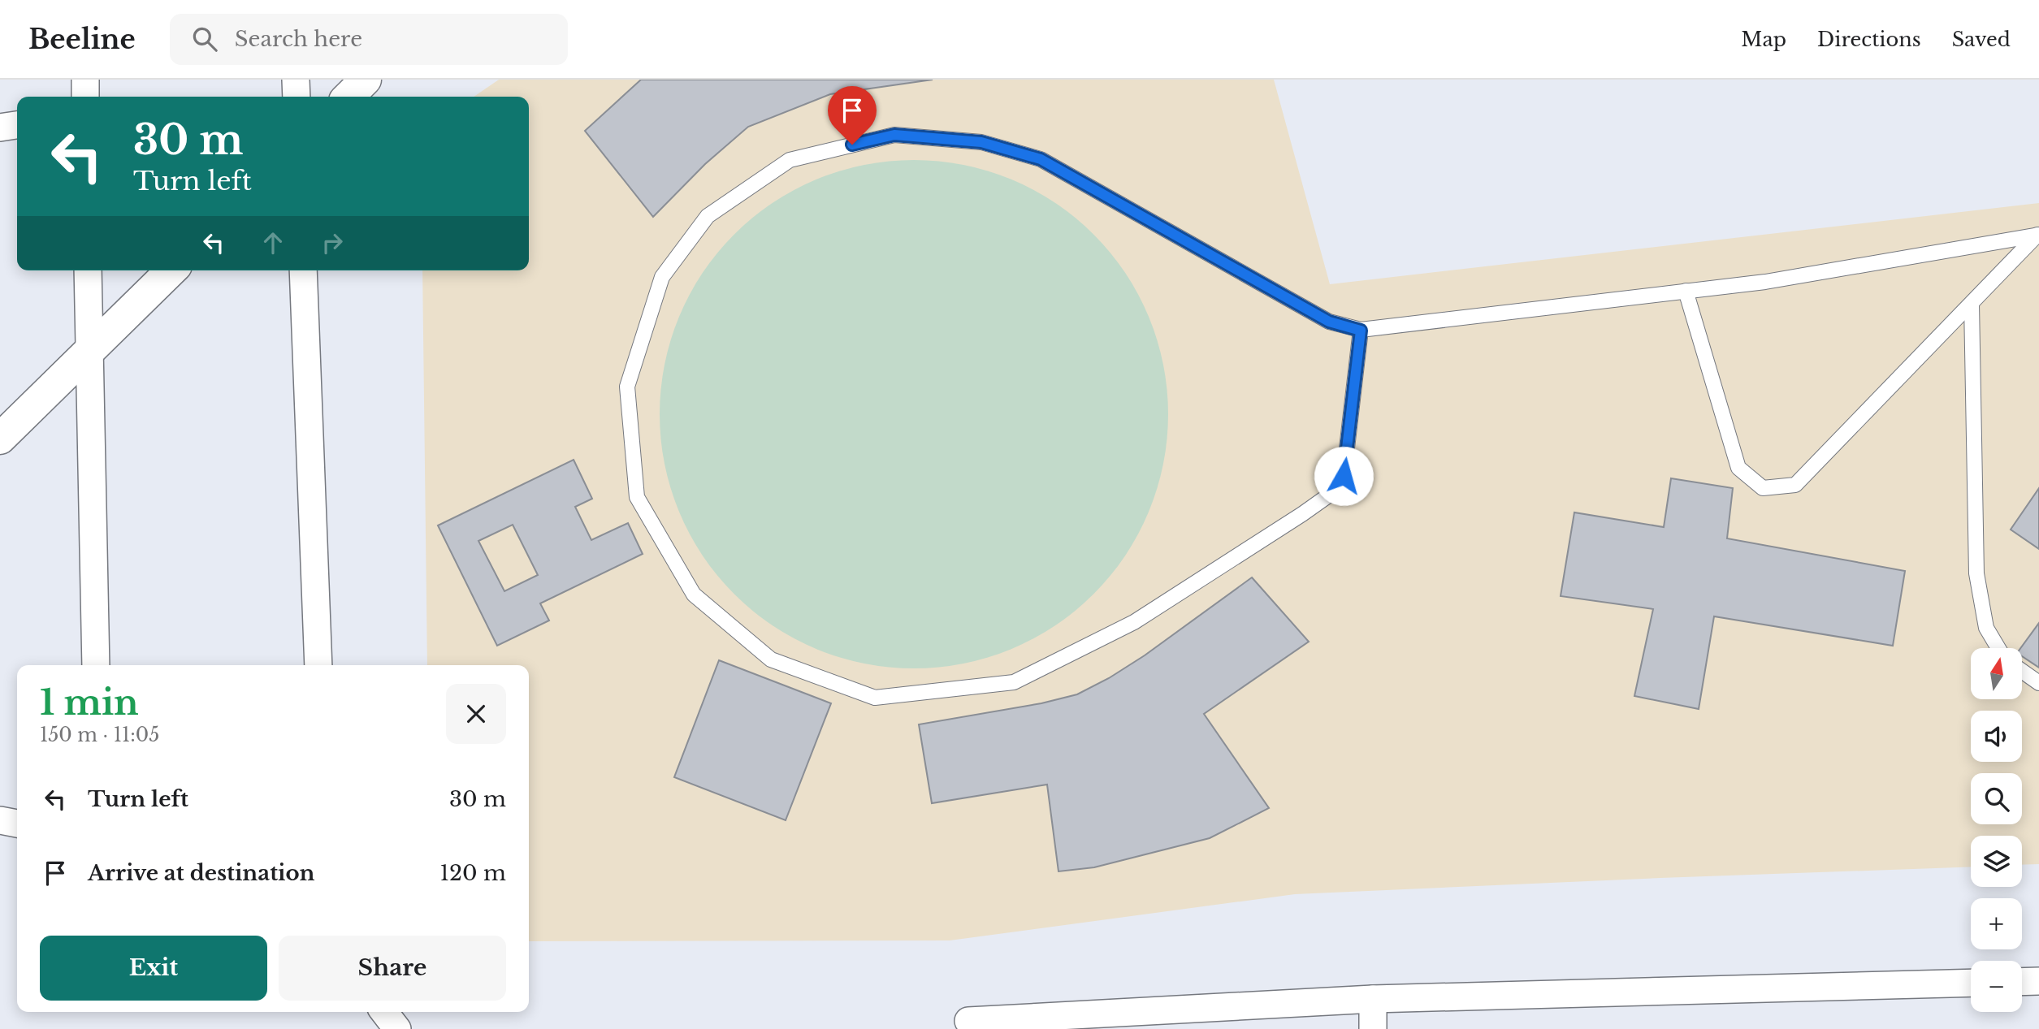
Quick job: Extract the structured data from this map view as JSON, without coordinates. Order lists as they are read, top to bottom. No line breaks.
{"north":"top","page":{"header":"Beeline","search":"Search here","nav":["Map","Directions","Saved"],"turn":["30 m","Turn left"],"map_buttons":["+","−"],"heading":["1 min","150 m · 11:05"],"list":[{"name":"Turn left","value":"30 m"},{"name":"Arrive at destination","value":"120 m"}],"buttons":["Exit","Share"]}}
